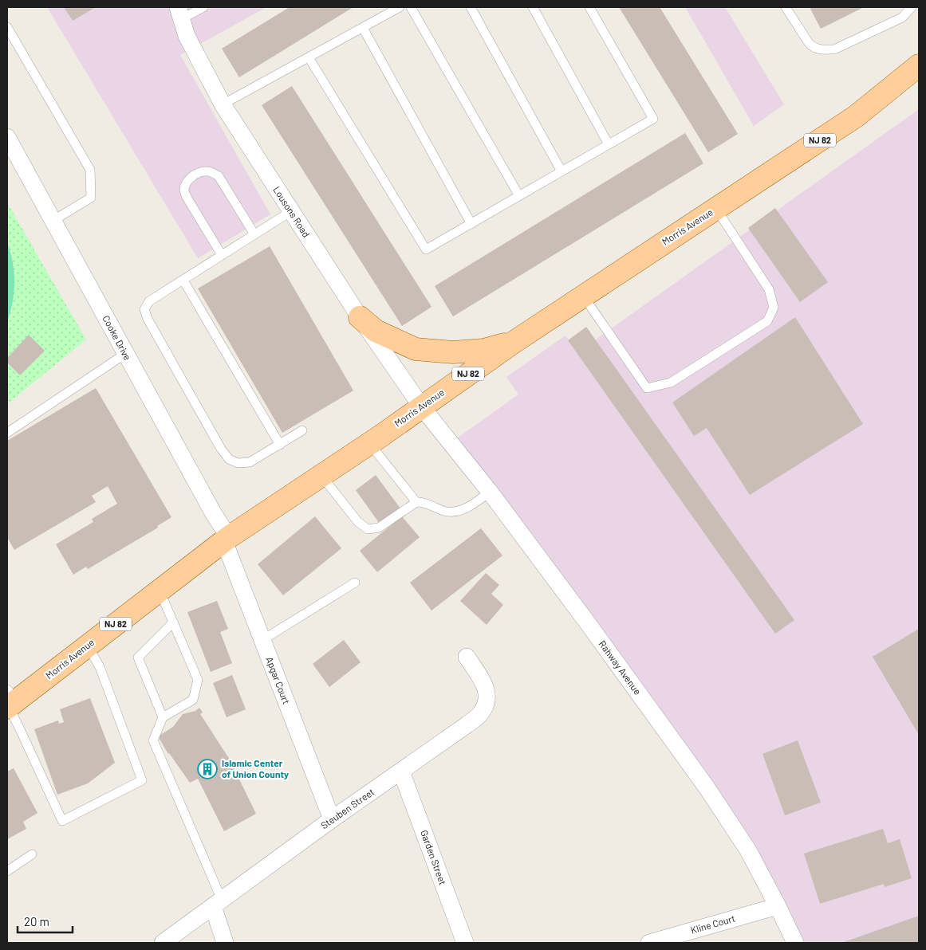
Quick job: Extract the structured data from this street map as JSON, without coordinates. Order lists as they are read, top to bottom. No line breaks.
{"streets":{"main road":["NJ 82","Morris Avenue"],"street":["Lousons Road","Cooke Drive","Rahway Avenue","Apgar Court","Steuben Street","Garden Street","Kline Court"]},"crossings":[["Lousons Road","Morris Avenue"],["Lousons Road","Rahway Avenue"],["Morris Avenue","Cooke Drive"],["Morris Avenue","Rahway Avenue"],["Morris Avenue","Apgar Court"],["Cooke Drive","Apgar Court"],["Rahway Avenue","Kline Court"],["Apgar Court","Steuben Street"],["Steuben Street","Garden Street"]],"places":{"building":["Islamic Center of Union County"]},"scale_bar":"20 m"}
